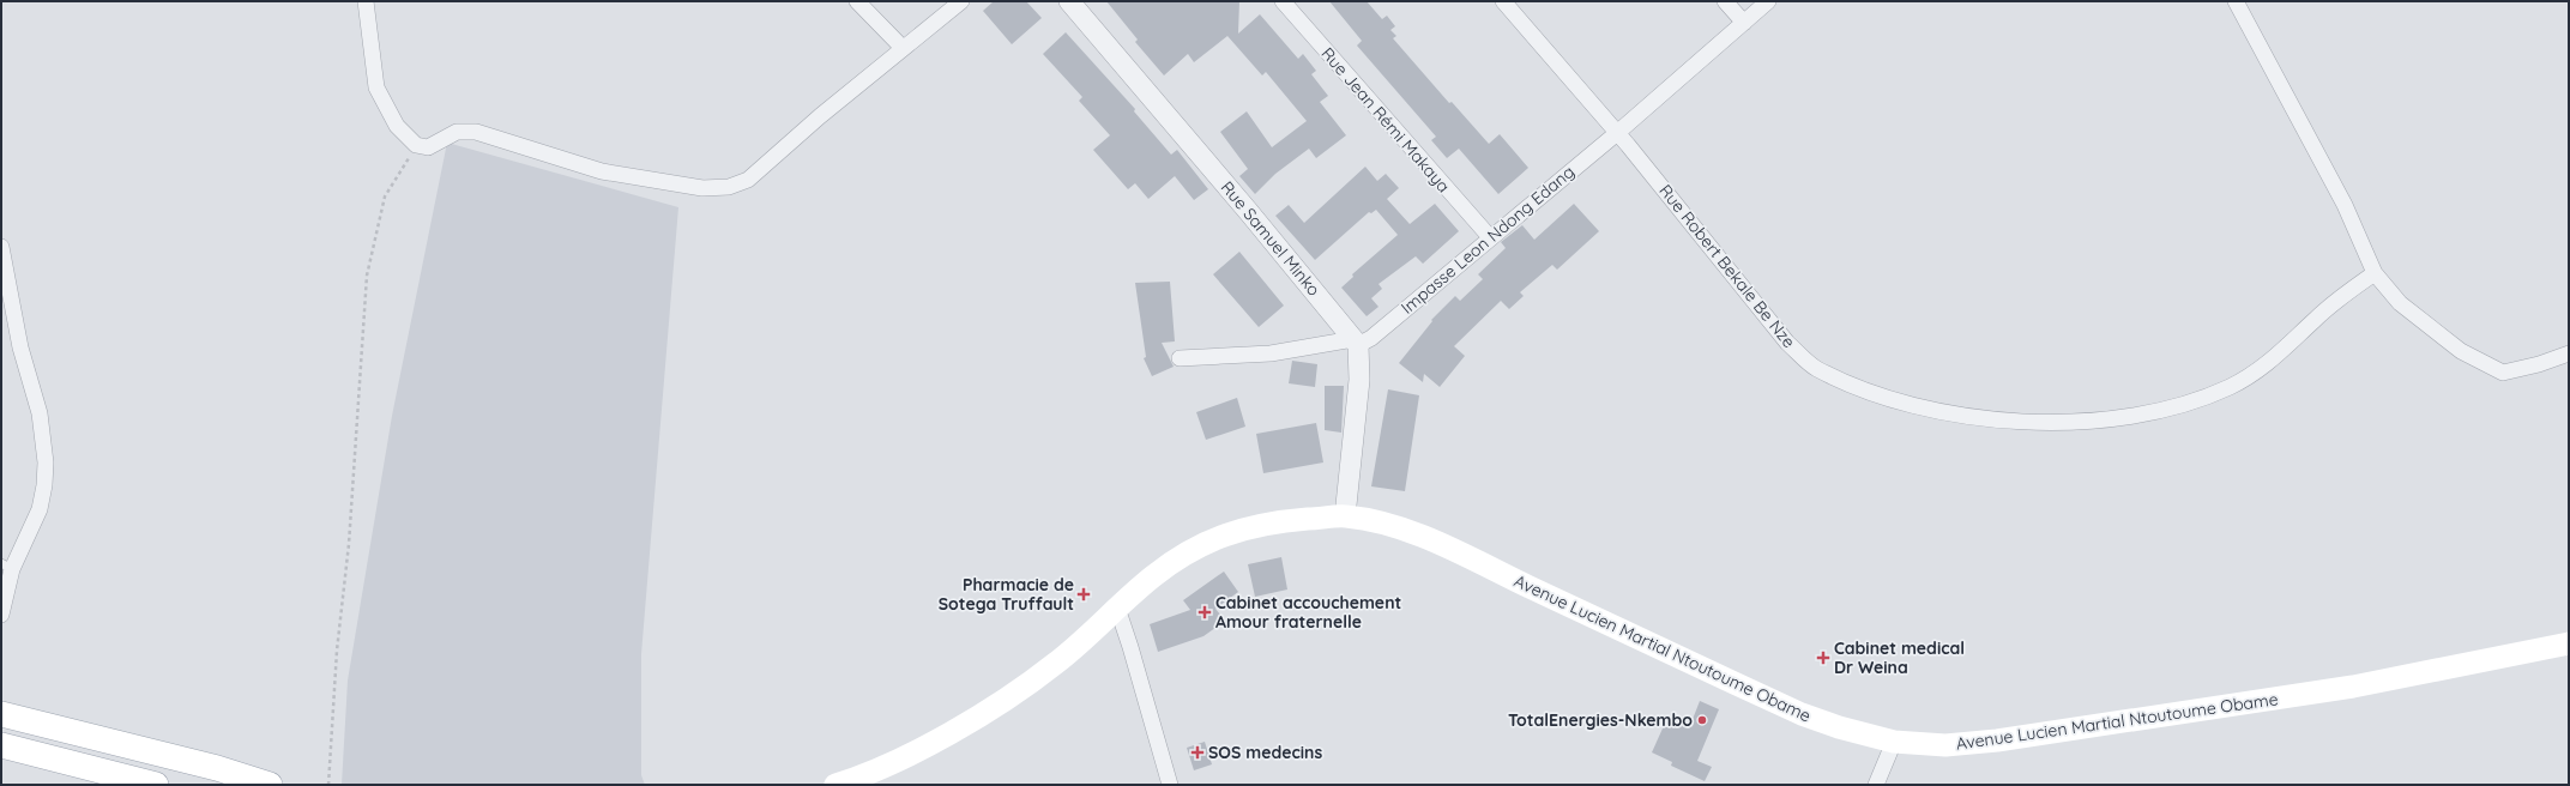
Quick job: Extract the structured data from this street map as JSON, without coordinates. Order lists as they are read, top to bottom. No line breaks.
{"streets":{"main road":["Avenue Lucien Martial Ntoutoume Obame"],"street":["Rue Jean Rémi Makaya","Rue Samuel Minko","Impasse Leon Ndong Edang","Rue Robert Bekale Be Nze"]},"crossings":[["Rue Jean Rémi Makaya","Impasse Leon Ndong Edang"],["Rue Samuel Minko","Impasse Leon Ndong Edang"],["Impasse Leon Ndong Edang","Rue Robert Bekale Be Nze"]],"places":{"health":["Pharmacie de Sotega Truffault","Cabinet accouchement Amour fraternelle","Cabinet medical Dr Weina","SOS medecins"],"other":["TotalEnergies-Nkembo"]}}
